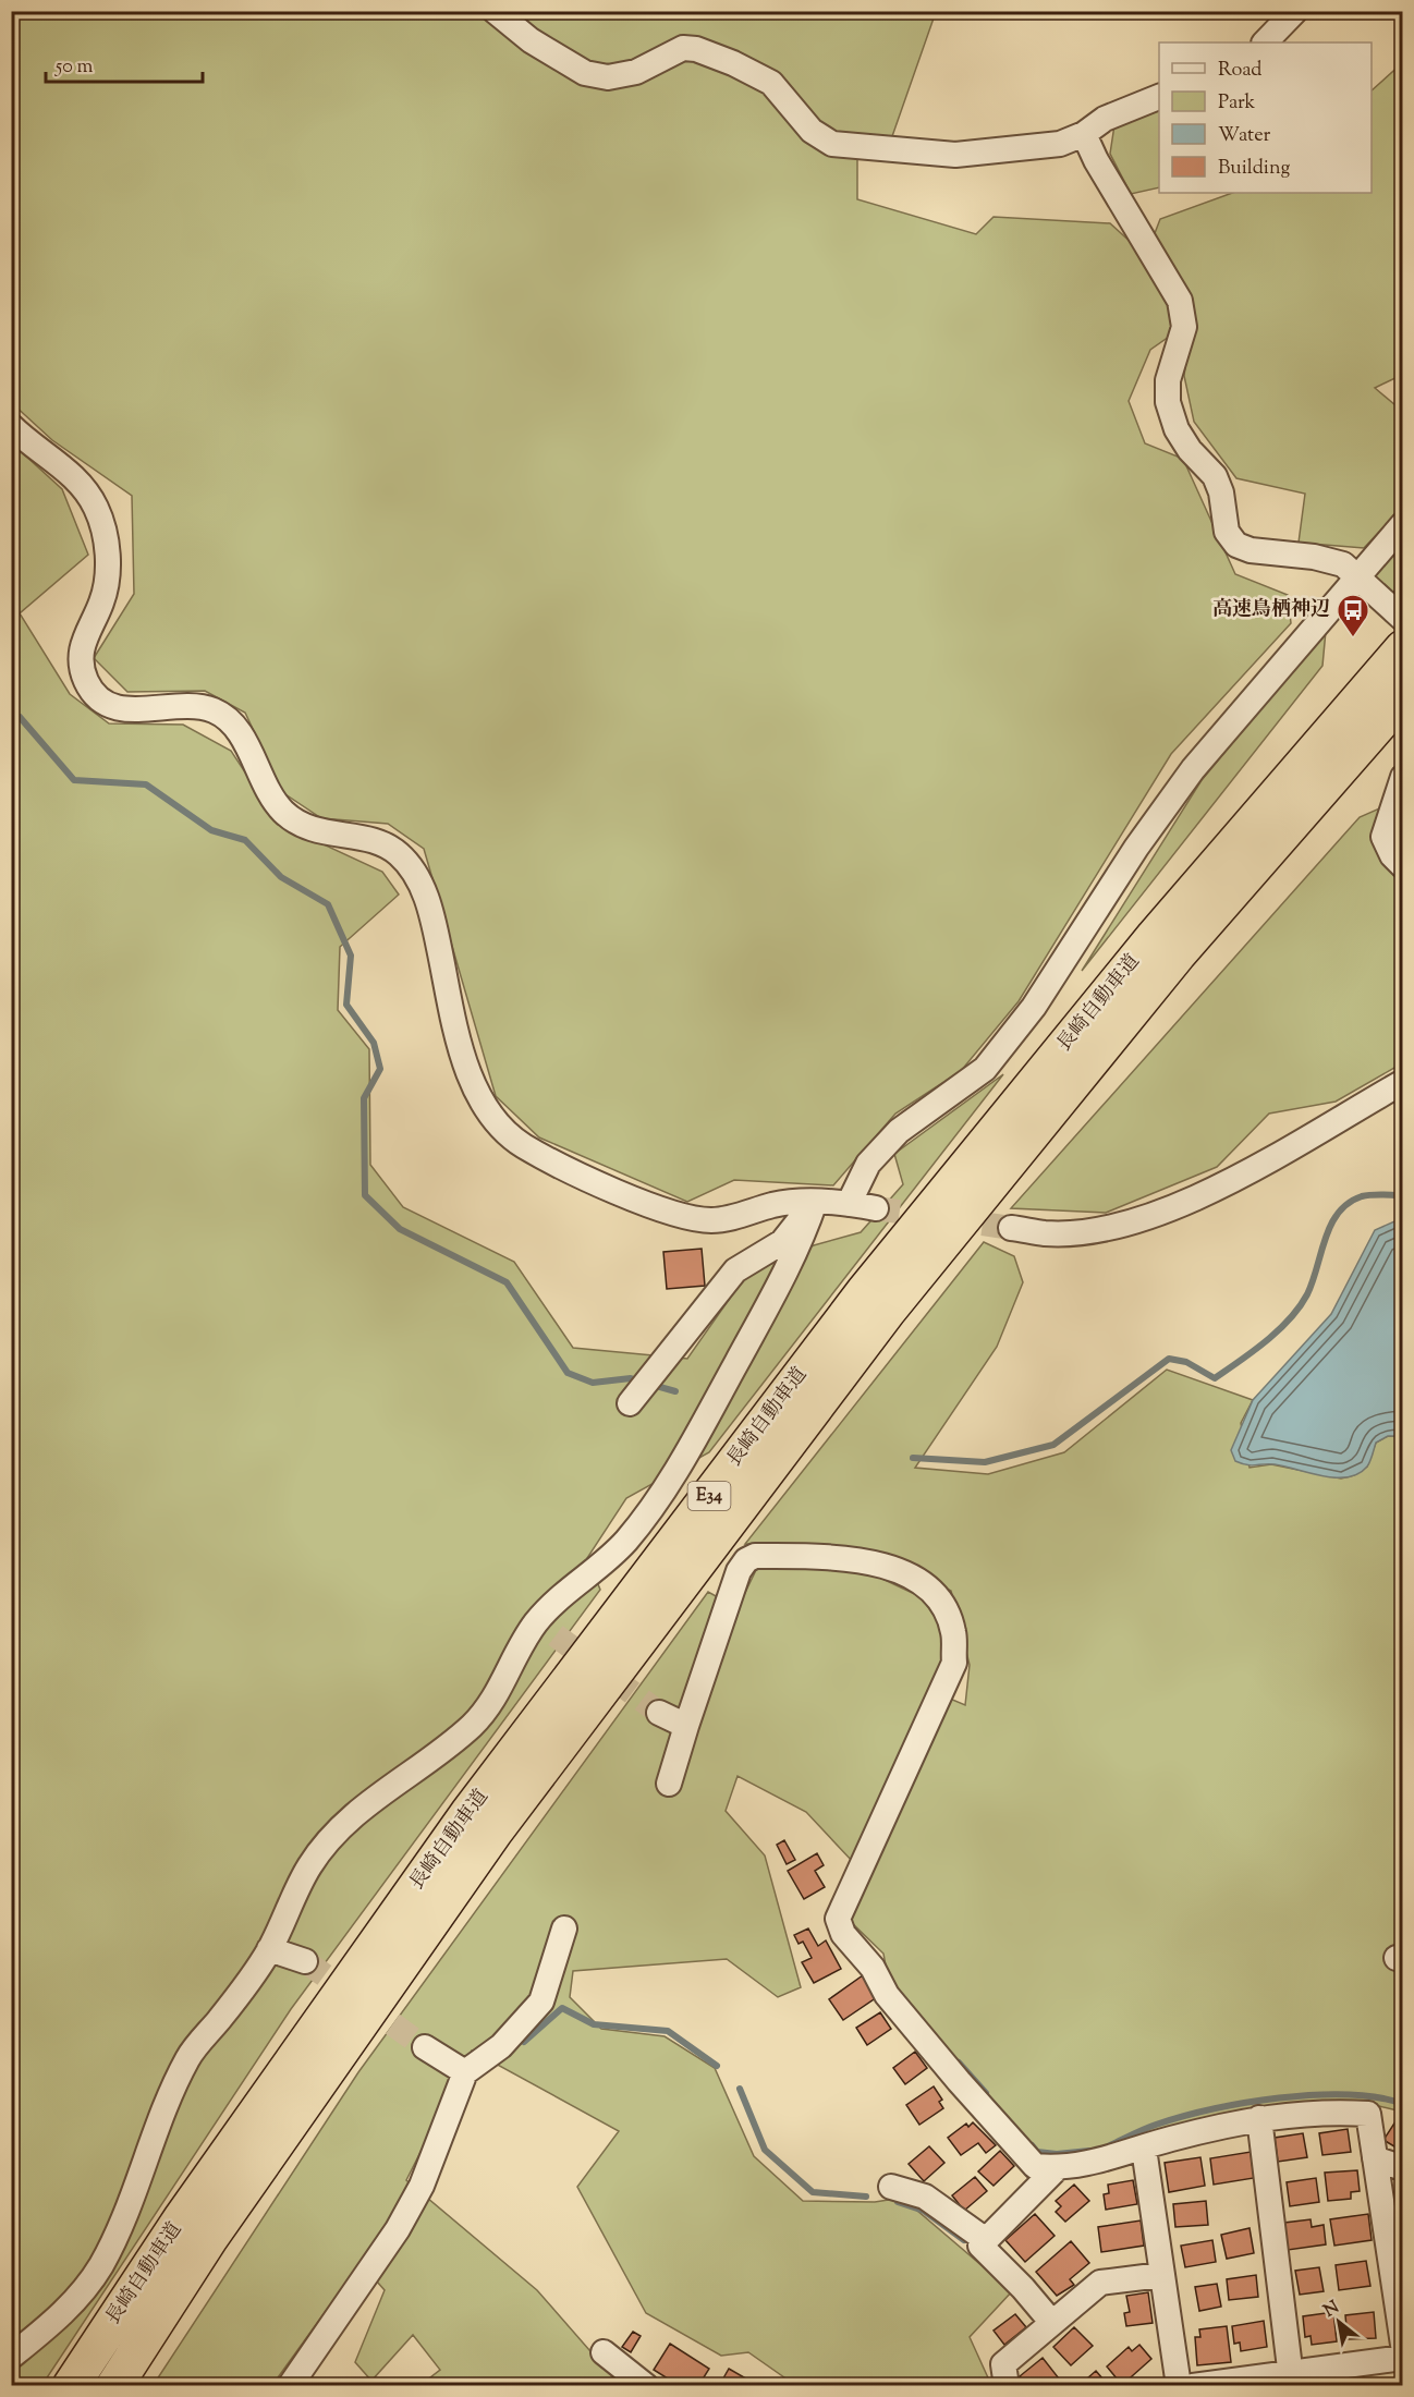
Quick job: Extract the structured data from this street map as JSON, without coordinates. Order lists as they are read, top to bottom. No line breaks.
{"streets":{"highway":["長崎自動車道","E34"]},"places":{"bus stop":["高速鳥栖神辺"]},"legend":["Road","Park","Water","Building"],"scale_bar":"50 m","north":"top left"}
